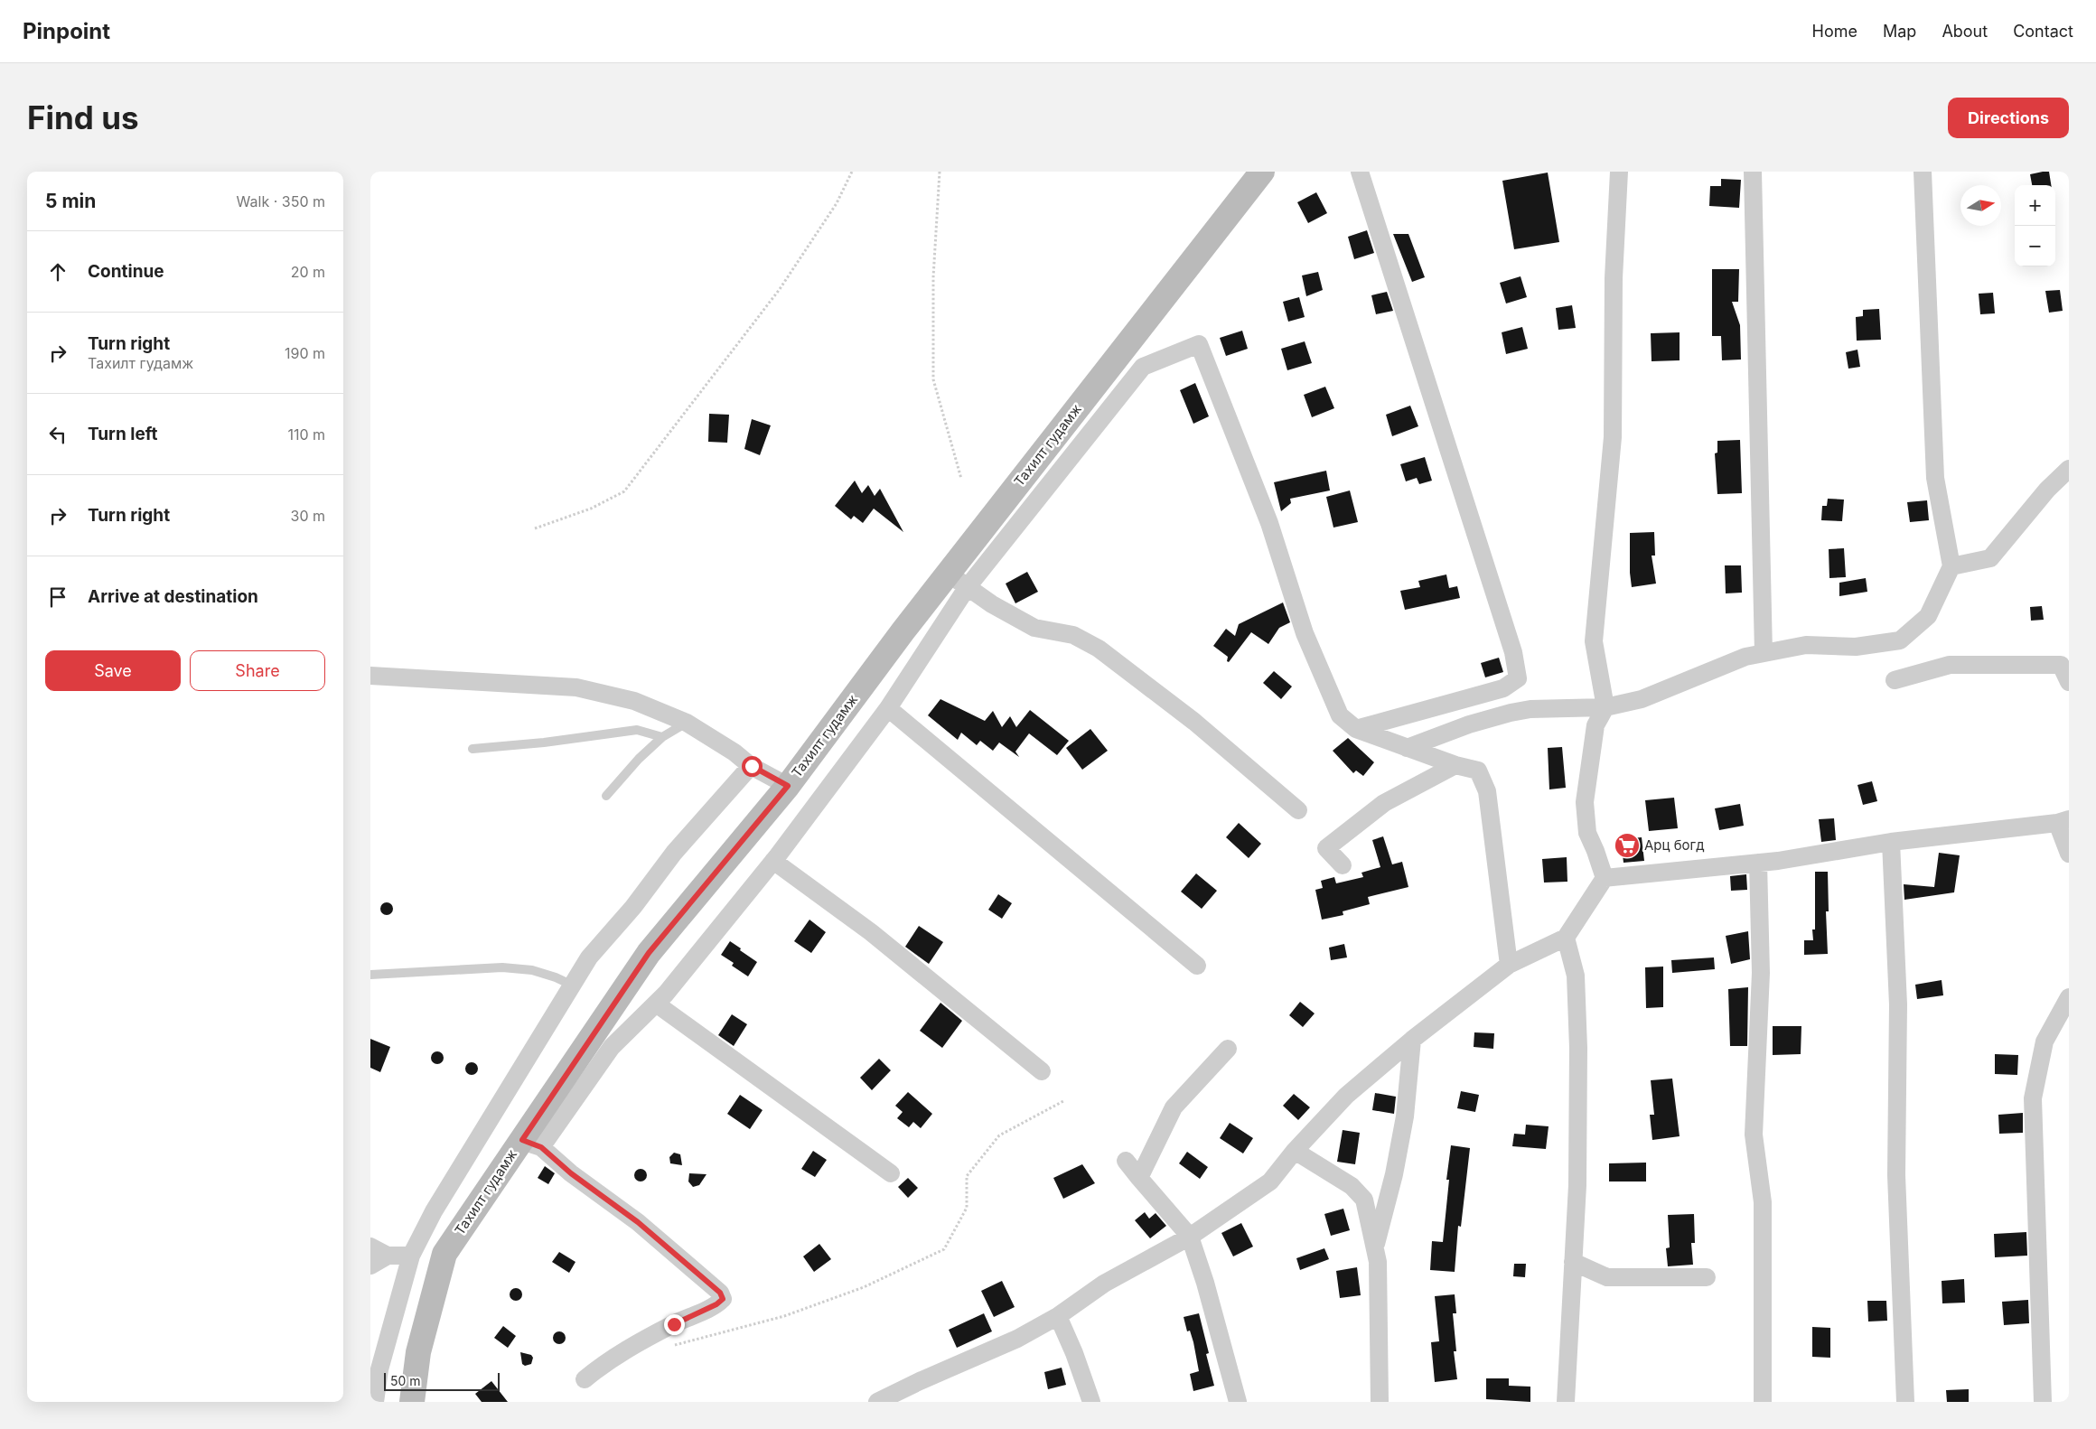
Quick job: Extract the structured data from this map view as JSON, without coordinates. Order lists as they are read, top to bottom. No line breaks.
{"streets":{"main road":["Тахилт гудамж"]},"places":{"supermarket":["Арц богд"]},"scale_bar":"50 m","north":"right","page":{"header":"Pinpoint","nav":["Home","Map","About","Contact"],"buttons":["Directions",["Save","Share"]],"title":"Find us","heading":["5 min","Walk · 350 m"],"map_buttons":["+","−"],"list":[["Continue","20 m"],["Turn right","Тахилт гудамж","190 m"],["Turn left","110 m"],["Turn right","30 m"],"Arrive at destination"],"scale":"50 m"}}
